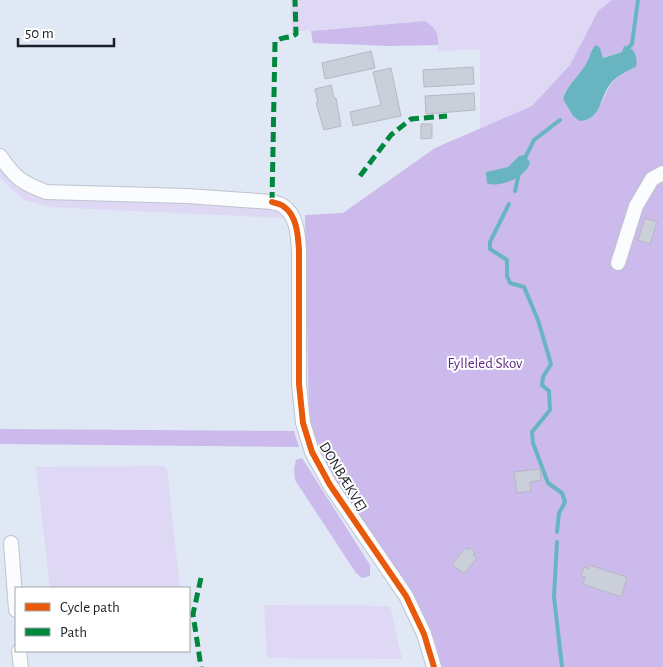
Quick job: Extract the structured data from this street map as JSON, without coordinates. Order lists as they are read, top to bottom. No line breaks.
{"streets":{"street":["DONBÆKVEJ"]},"parks":["Fylleled Skov"],"legend":["Cycle path","Path"],"scale_bar":"50 m"}
